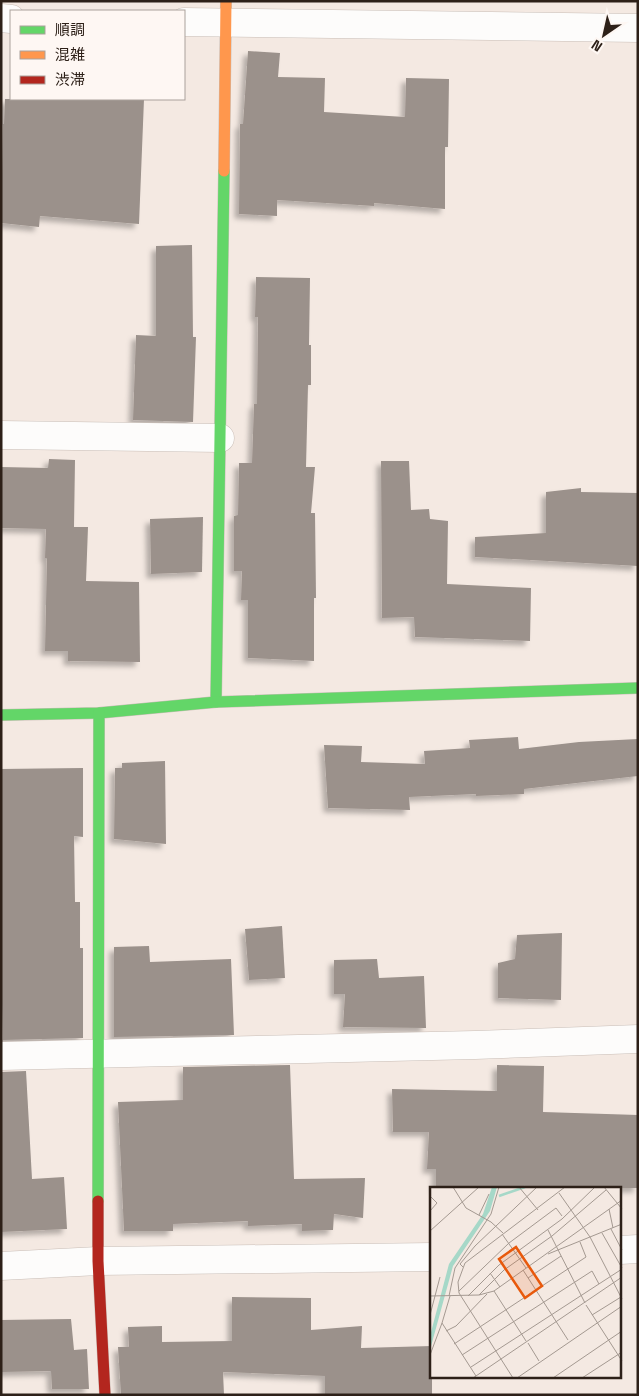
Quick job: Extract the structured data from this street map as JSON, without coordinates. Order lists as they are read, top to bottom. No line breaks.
{"legend":["順調","混雑","渋滞"],"north":"bottom left"}
